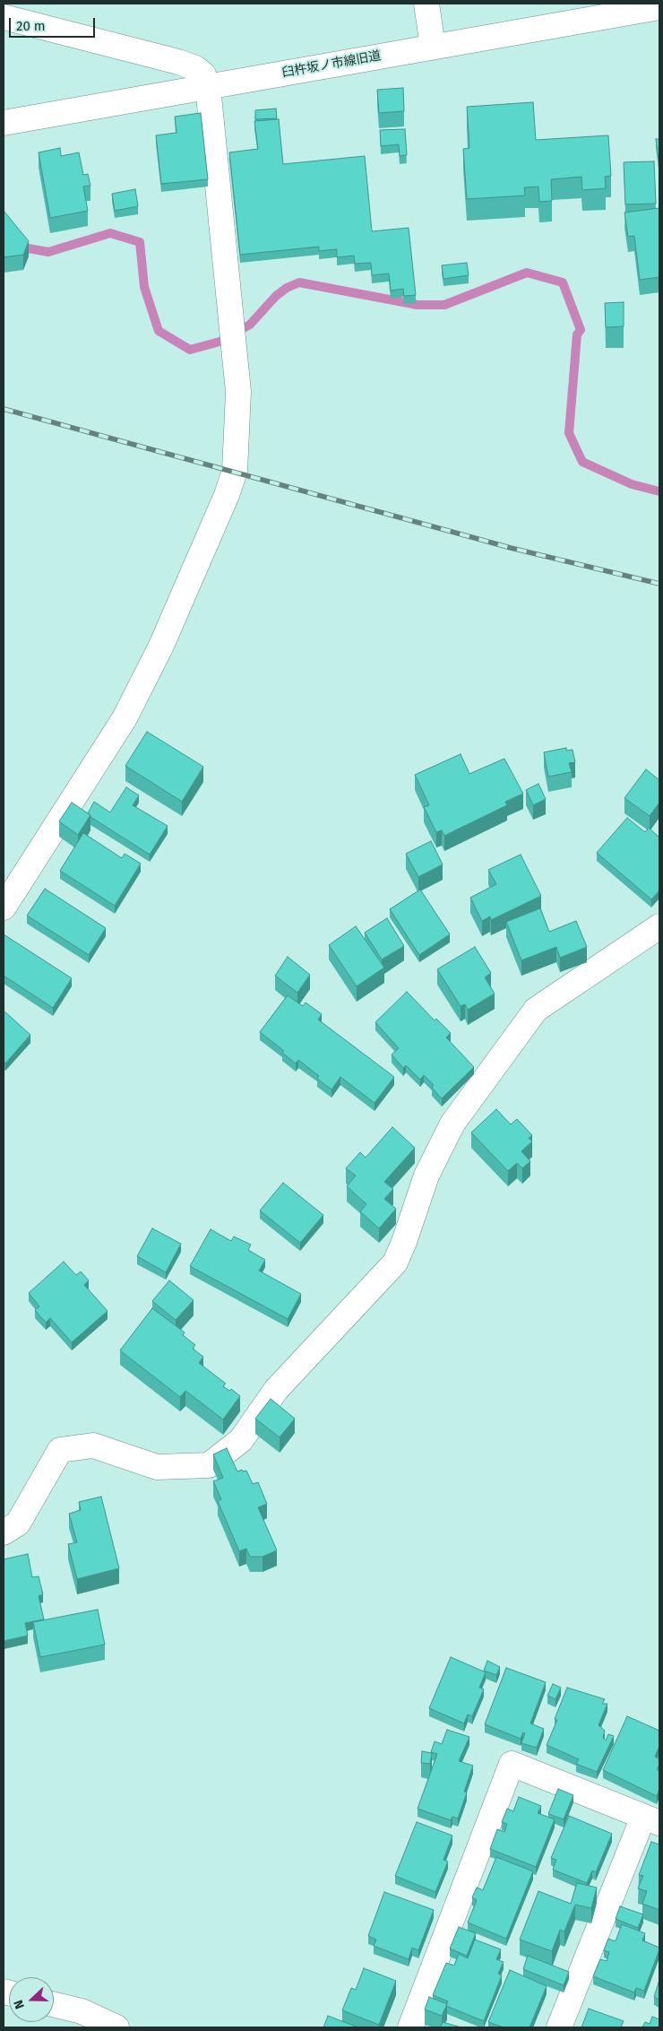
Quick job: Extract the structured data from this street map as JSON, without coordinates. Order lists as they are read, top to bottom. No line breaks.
{"streets":{"street":["臼杵坂ノ市線旧道"]},"scale_bar":"20 m","north":"left"}
